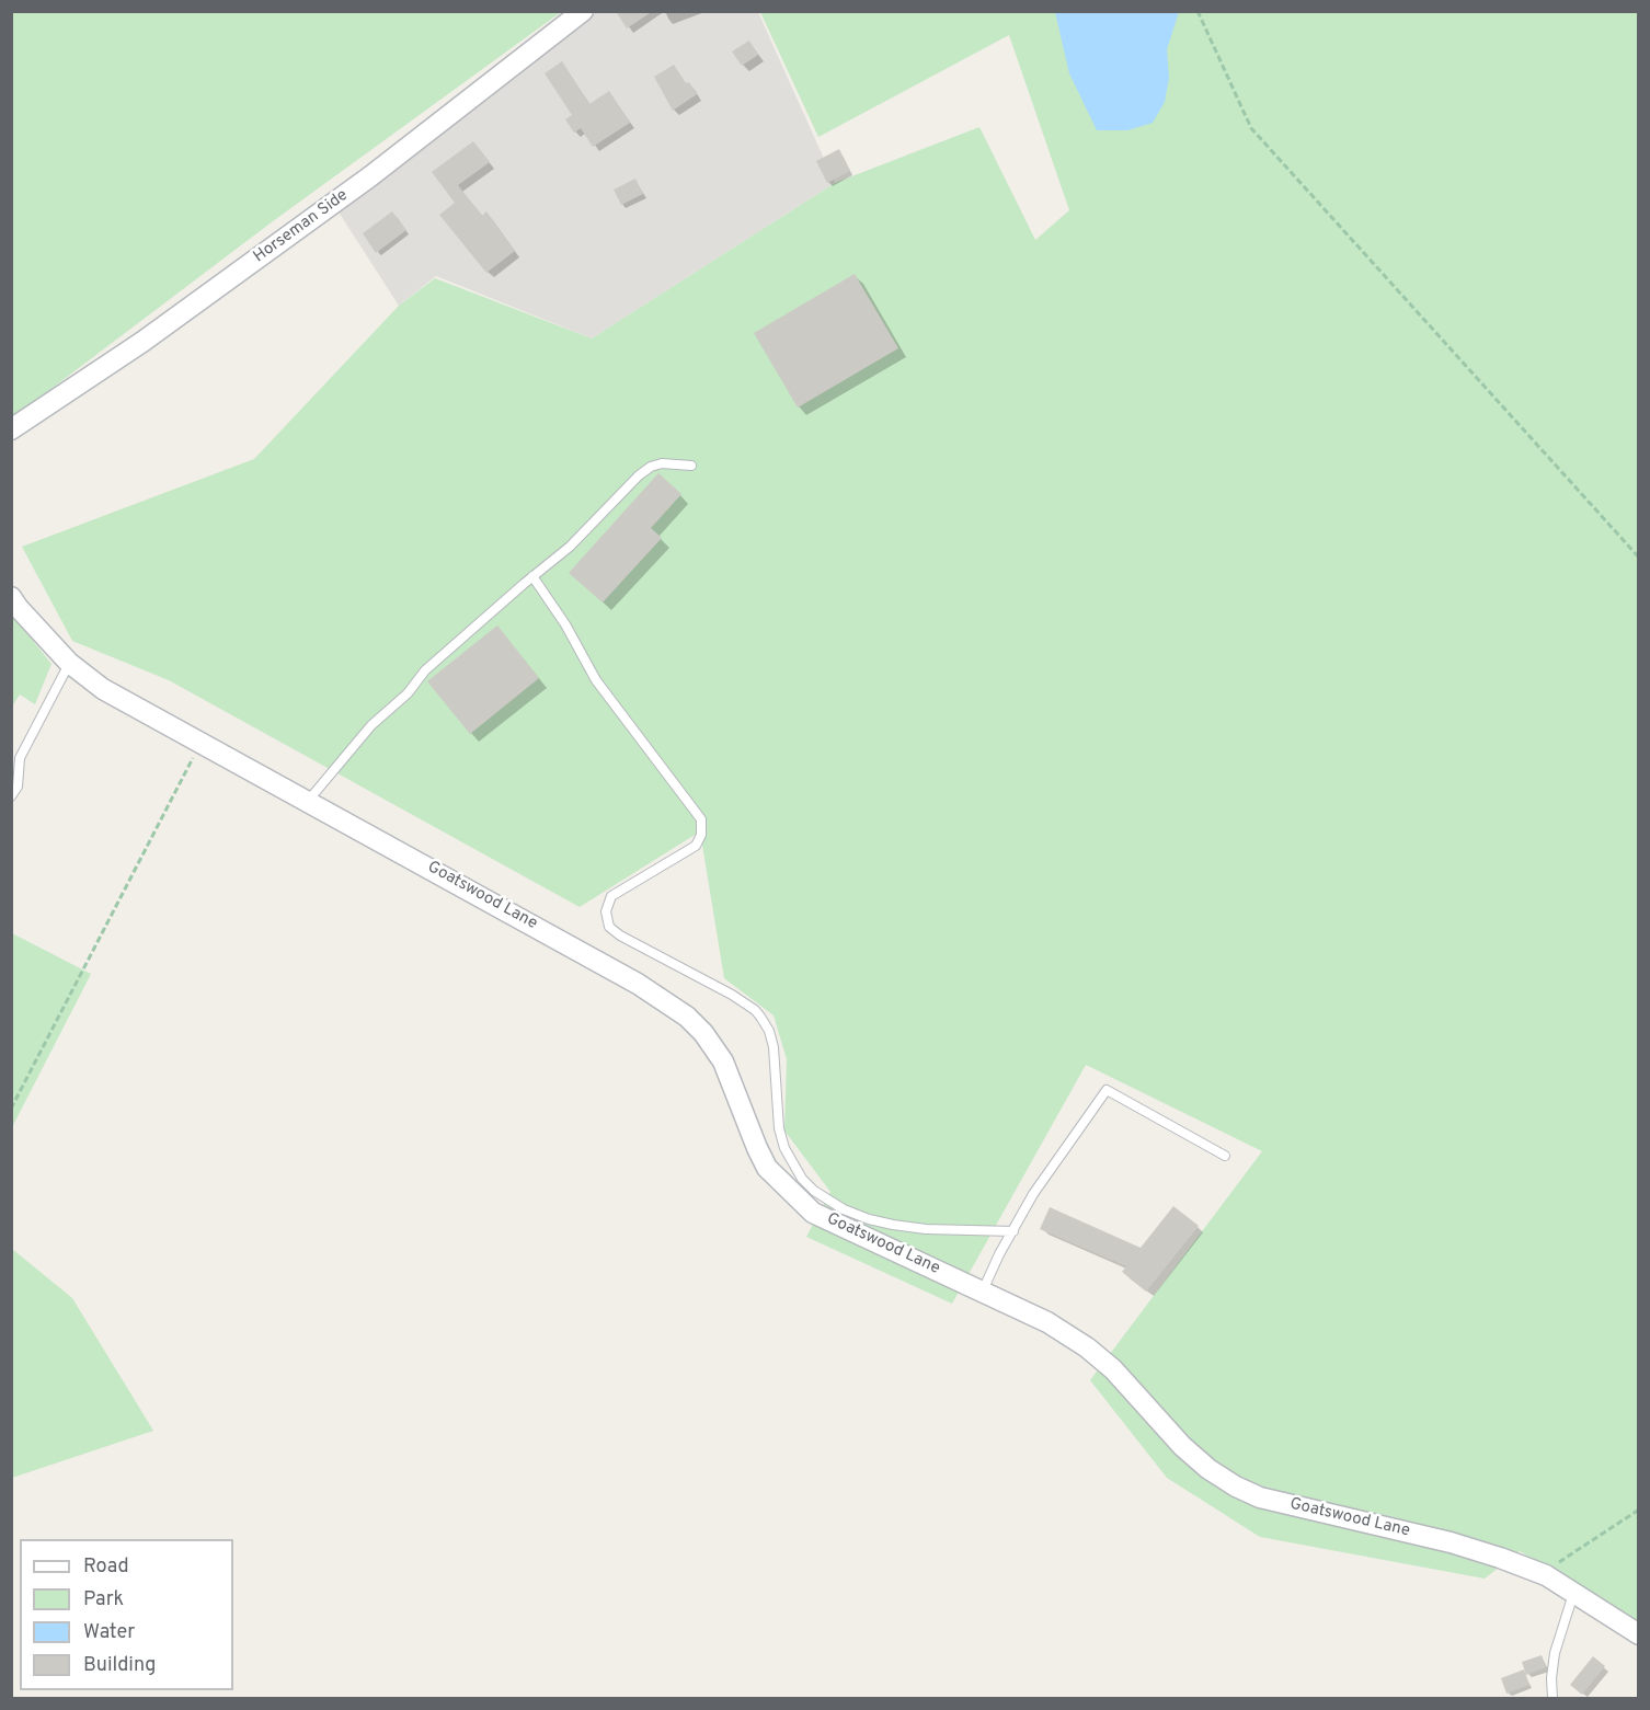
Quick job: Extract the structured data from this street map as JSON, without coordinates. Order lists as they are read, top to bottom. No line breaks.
{"streets":{"street":["Horseman Side","Goatswood Lane"]},"legend":["Road","Park","Water","Building"]}
